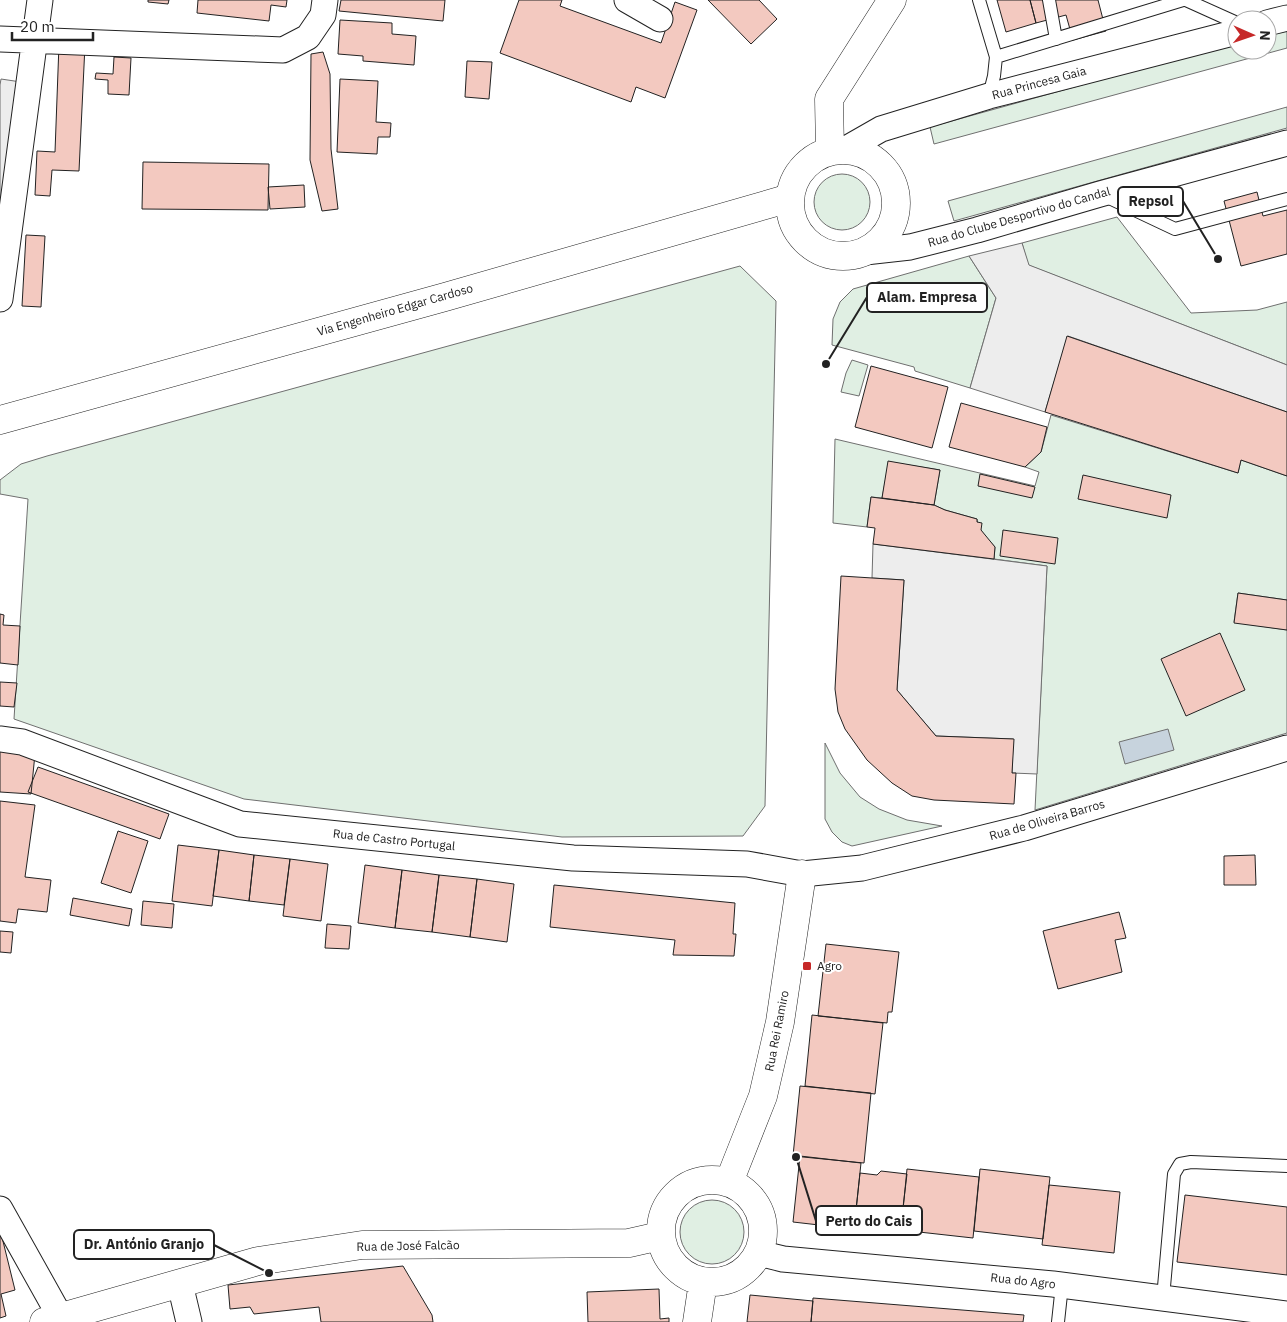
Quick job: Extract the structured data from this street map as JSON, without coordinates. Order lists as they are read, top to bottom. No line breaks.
{"streets":{"street":["Rua Princesa Gaia","Rua do Clube Desportivo do Candal","Via Engenheiro Edgar Cardoso","Rua de Oliveira Barros","Rua de Castro Portugal","Rua Rei Ramiro","Rua de José Falcão","Rua do Agro"]},"crossings":[["Rua Princesa Gaia","Rua do Clube Desportivo do Candal"],["Rua Princesa Gaia","Via Engenheiro Edgar Cardoso"],["Rua do Clube Desportivo do Candal","Via Engenheiro Edgar Cardoso"],["Rua de Oliveira Barros","Rua de Castro Portugal"],["Rua de Oliveira Barros","Rua Rei Ramiro"],["Rua de Castro Portugal","Rua Rei Ramiro"],["Rua Rei Ramiro","Rua de José Falcão"],["Rua Rei Ramiro","Rua do Agro"],["Rua de José Falcão","Rua do Agro"]],"places":{"other":["Repsol","Alam. Empresa","Perto do Cais","Dr. António Granjo"],"transit":["Agro"]},"scale_bar":"20 m","north":"right"}
